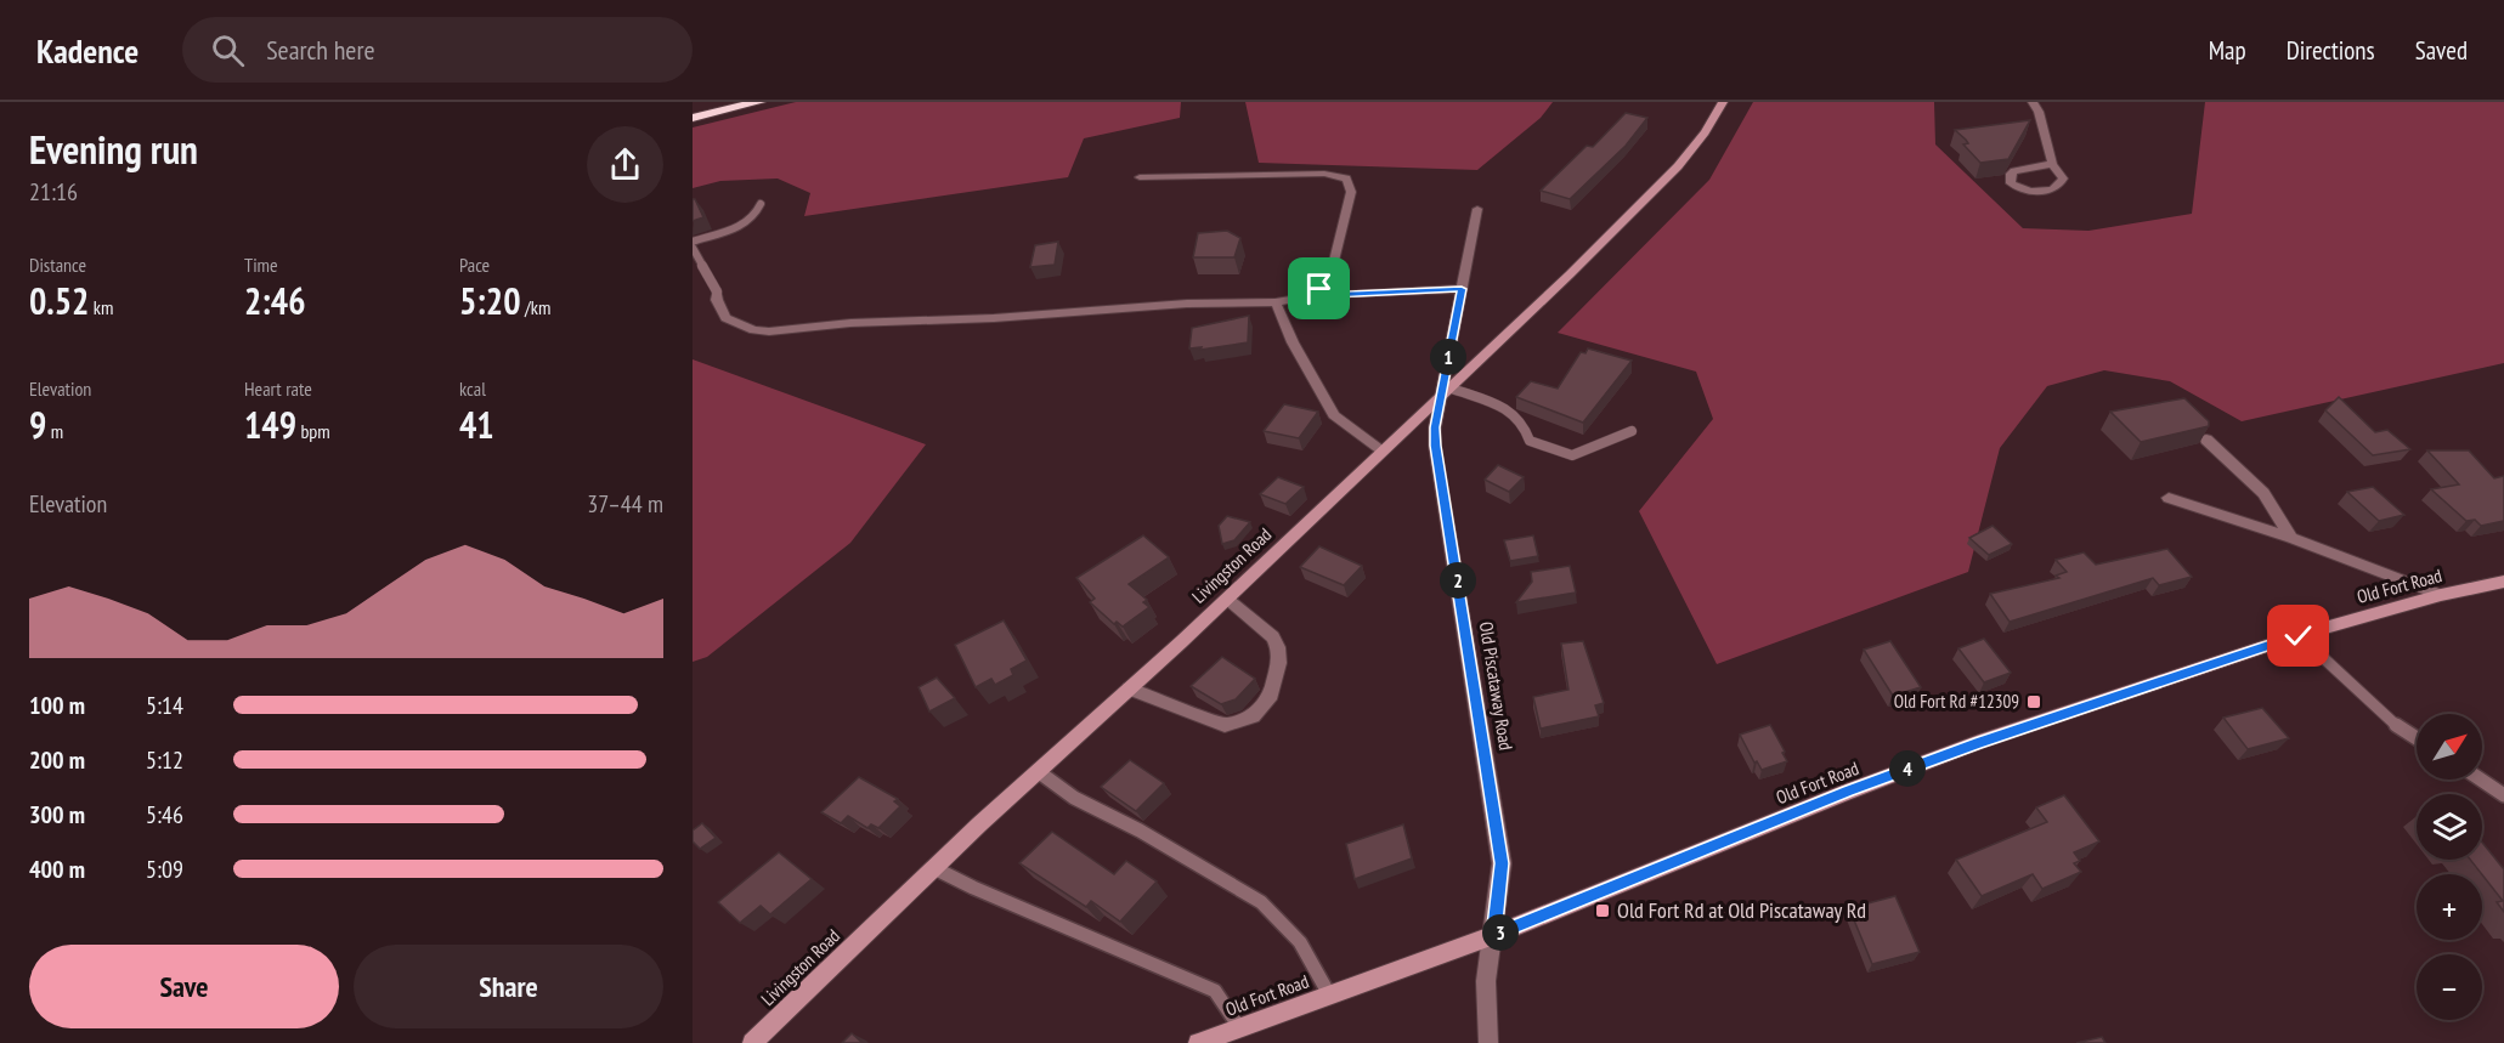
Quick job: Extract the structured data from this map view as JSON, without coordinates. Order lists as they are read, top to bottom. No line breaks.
{"streets":{"main road":["Livingston Road","Old Fort Road"],"street":["Old Piscataway Road"]},"crossings":[["Livingston Road","Old Piscataway Road"],["Old Fort Road","Old Piscataway Road"]],"places":{"transit":["Old Fort Rd #12309","Old Fort Rd at Old Piscataway Rd"]},"north":"top right","page":{"header":"Kadence","search":"Search here","nav":["Map","Directions","Saved"],"heading":["Evening run","21:16"],"stats":[["Distance","0.52 km"],["Time","2:46"],["Pace","5:20 /km"],["Elevation","9 m"],["Heart rate","149 bpm"],["kcal","41"]],"pins":["1","2","4","3"],"chart":["Elevation","37–44 m"],"list":[{"name":"100 m","note":"5:14"},{"name":"200 m","note":"5:12"},{"name":"300 m","note":"5:46"},{"name":"400 m","note":"5:09"}],"map_buttons":["+","−"],"buttons":["Save","Share"]}}
